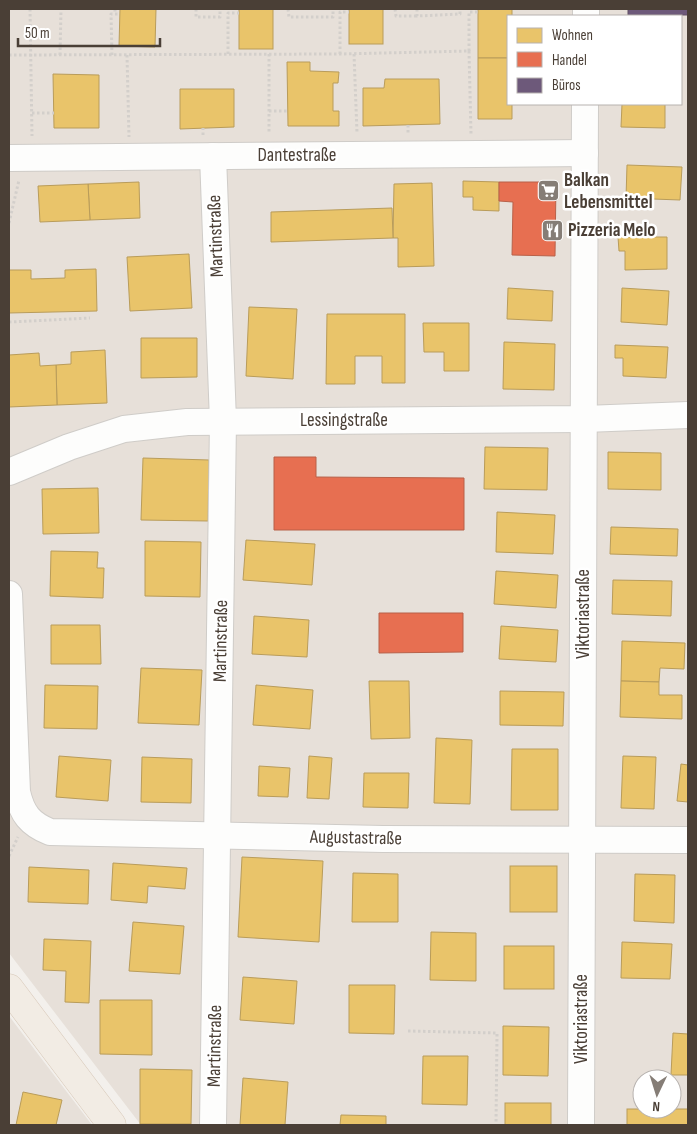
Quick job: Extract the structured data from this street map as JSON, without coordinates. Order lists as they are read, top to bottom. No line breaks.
{"streets":{"street":["Dantestraße","Martinstraße","Lessingstraße","Viktoriastraße","Augustastraße"]},"crossings":[["Dantestraße","Martinstraße"],["Dantestraße","Viktoriastraße"],["Martinstraße","Lessingstraße"],["Martinstraße","Augustastraße"],["Lessingstraße","Viktoriastraße"],["Viktoriastraße","Augustastraße"]],"places":{"supermarket":["Balkan Lebensmittel"],"restaurant":["Pizzeria Melo"]},"legend":["Wohnen","Handel","Büros"],"scale_bar":"50 m","north":"bottom"}
